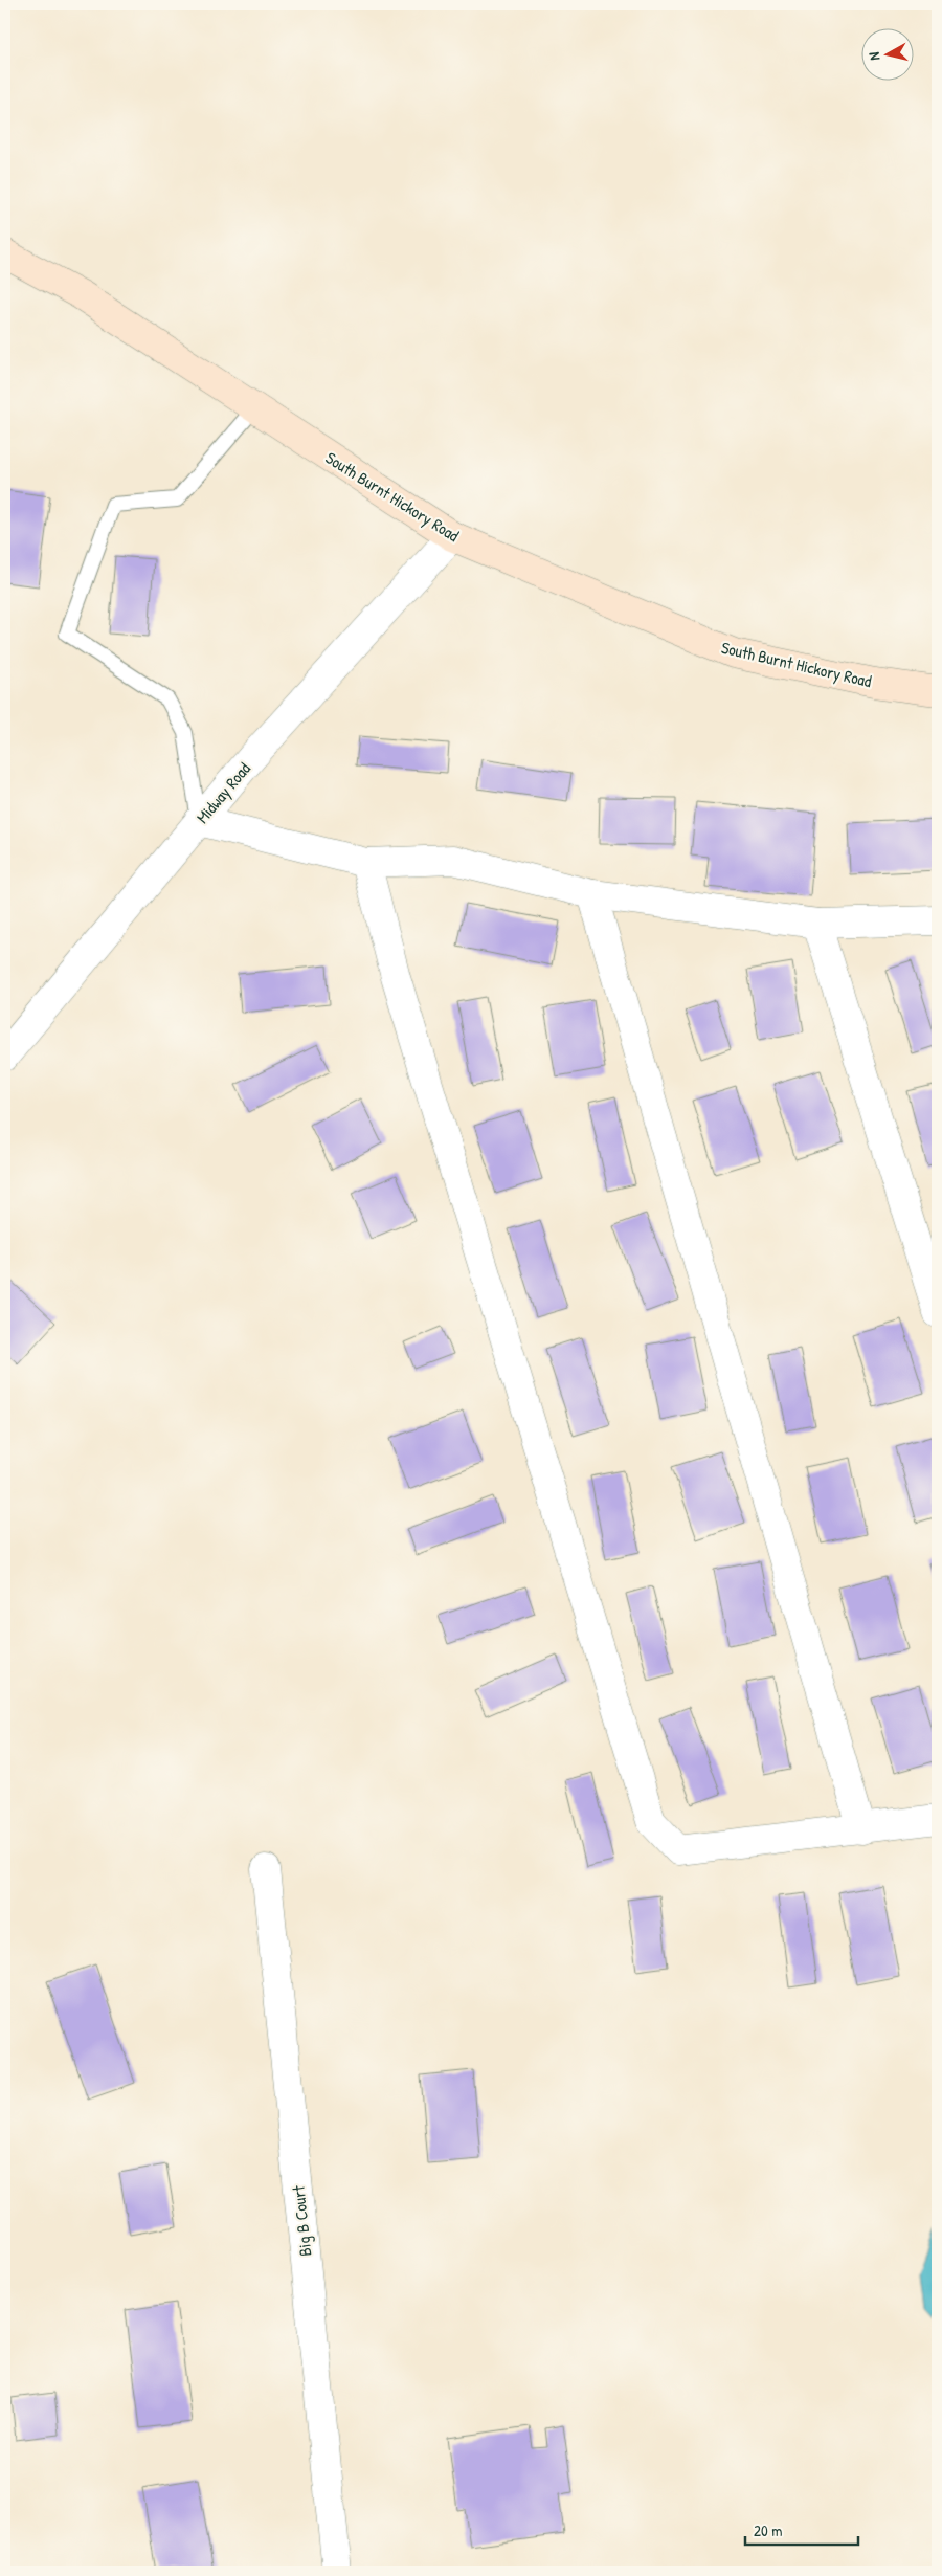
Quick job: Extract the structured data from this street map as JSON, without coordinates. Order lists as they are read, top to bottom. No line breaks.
{"streets":{"street":["South Burnt Hickory Road","Midway Road","Big B Court"]},"crossings":[["South Burnt Hickory Road","Midway Road"]],"scale_bar":"20 m","north":"left"}
